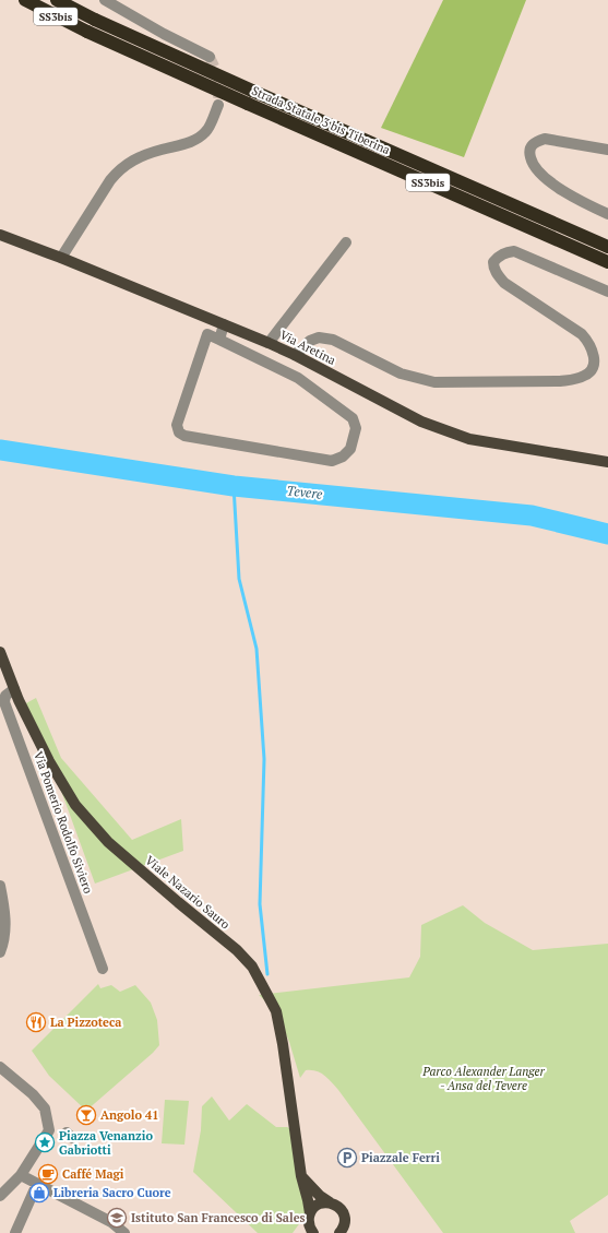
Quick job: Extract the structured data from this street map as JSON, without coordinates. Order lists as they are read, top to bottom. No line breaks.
{"streets":{"highway":["SS3bis","Strada Statale 3 bis Tiberina"],"main road":["Via Aretina","Viale Nazario Sauro"],"street":["Via Pomerio Rodolfo Siviero"]},"crossings":[["Via Pomerio Rodolfo Siviero","Viale Nazario Sauro"]],"water":["Tevere"],"parks":["Parco Alexander Langer - Ansa del Tevere"],"places":{"restaurant":["La Pizzoteca"],"bar":["Angolo 41"],"place":["Piazza Venanzio Gabriotti"],"parking":["Piazzale Ferri"],"cafe":["Caffé Magi"],"shop":["Libreria Sacro Cuore"],"school or university":["Istituto San Francesco di Sales"]}}
